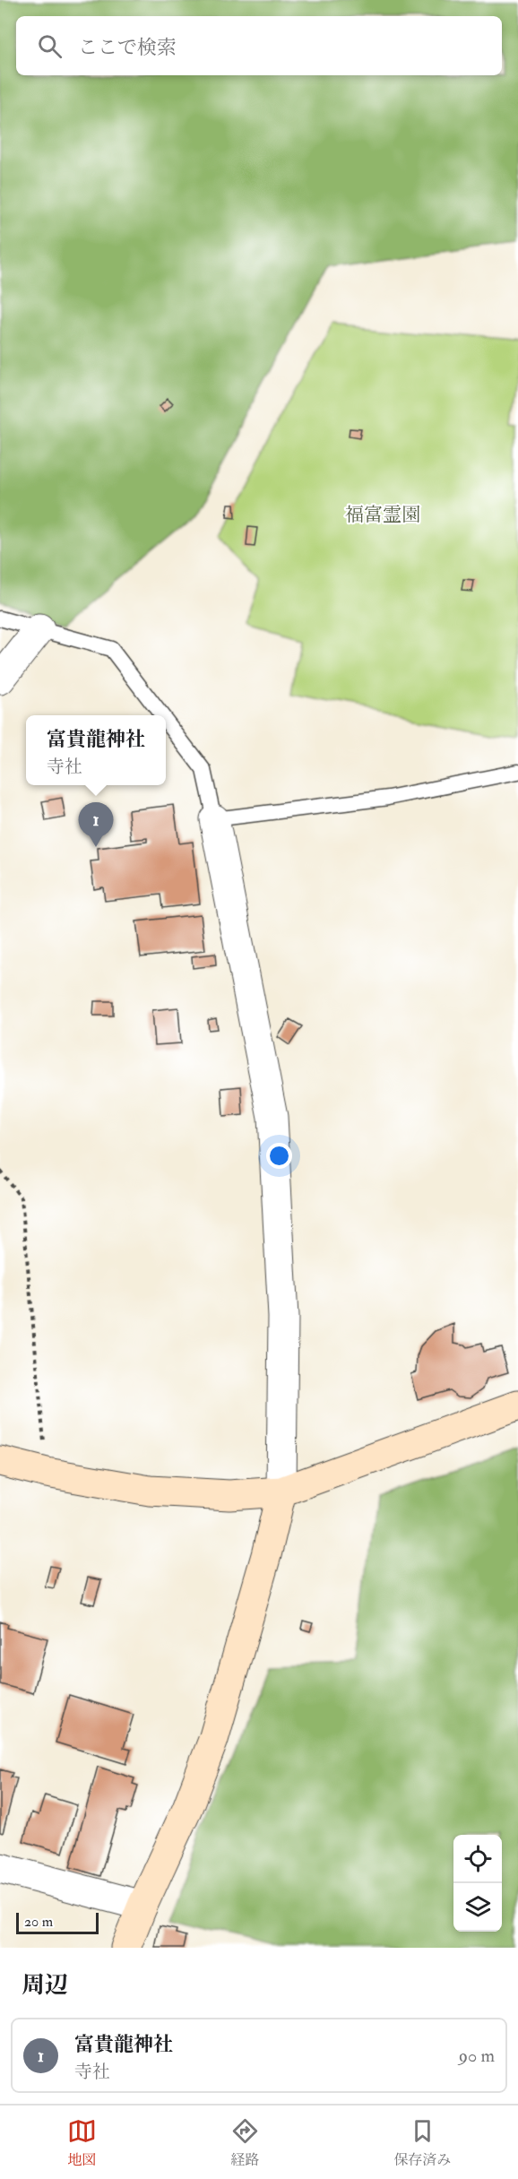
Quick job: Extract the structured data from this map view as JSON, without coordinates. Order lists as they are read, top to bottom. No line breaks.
{"parks":["福富霊園"],"scale_bar":"20 m","page":{"search":"ここで検索","popup":["富貴龍神社","寺社"],"pins":"1","scale":"20 m","heading":"周辺","list":[{"mark":"1","name":"富貴龍神社","note":"寺社","value":"90 m"}],"nav":["地図","経路","保存済み"]}}
